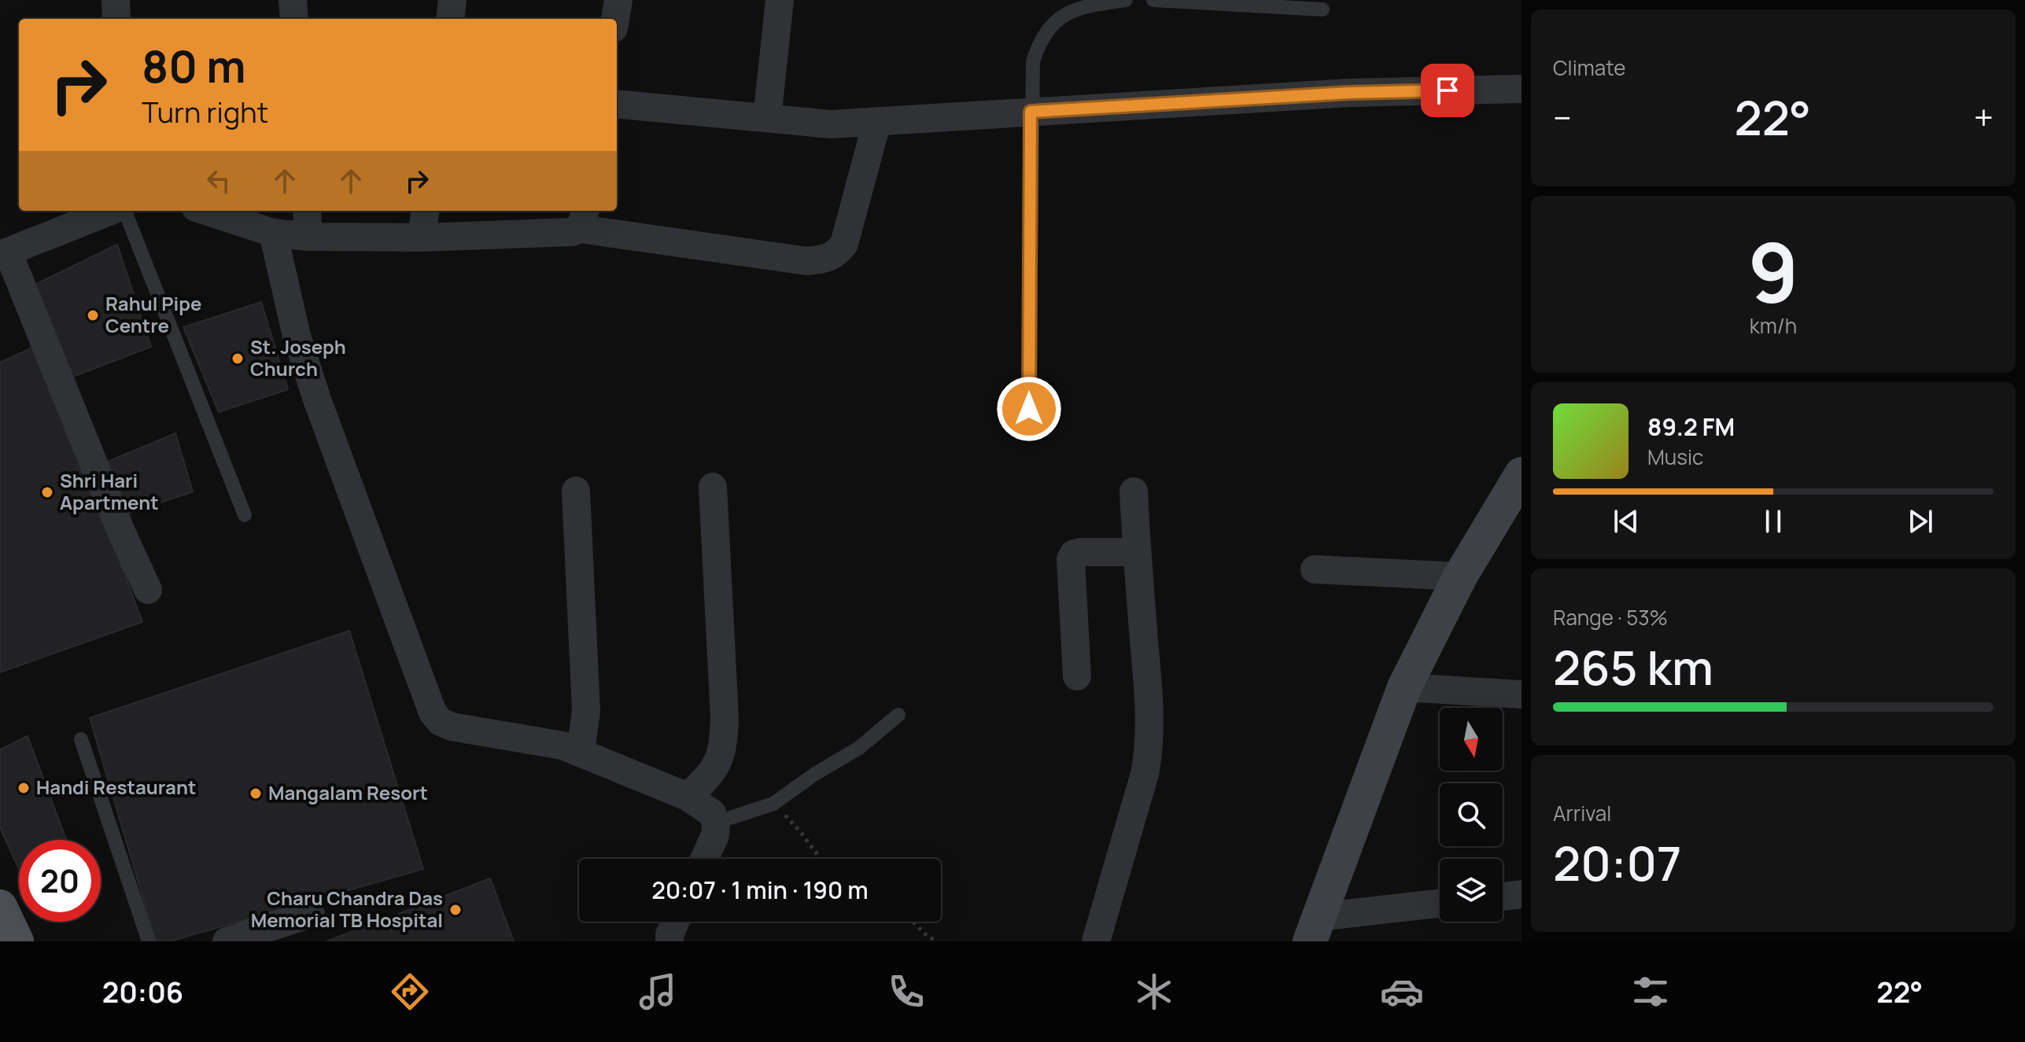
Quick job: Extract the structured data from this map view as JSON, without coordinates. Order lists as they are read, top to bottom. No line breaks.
{"places":["Rahul Pipe Centre","St. Joseph Church","Shri Hari Apartment","Handi Restaurant","Mangalam Resort","Charu Chandra Das Memorial TB Hospital"],"north":"bottom","page":{"tile":["Climate",["9","km/h"],["Range · 53%","265 km"],["Arrival","20:07"]],"turn":["80 m","Turn right"],"heat":["−","22°","+"],"song":["89.2 FM","Music"],"limit":"20","trip":"20:07 · 1 min · 190 m","tabs":["20:06","22°"]}}
